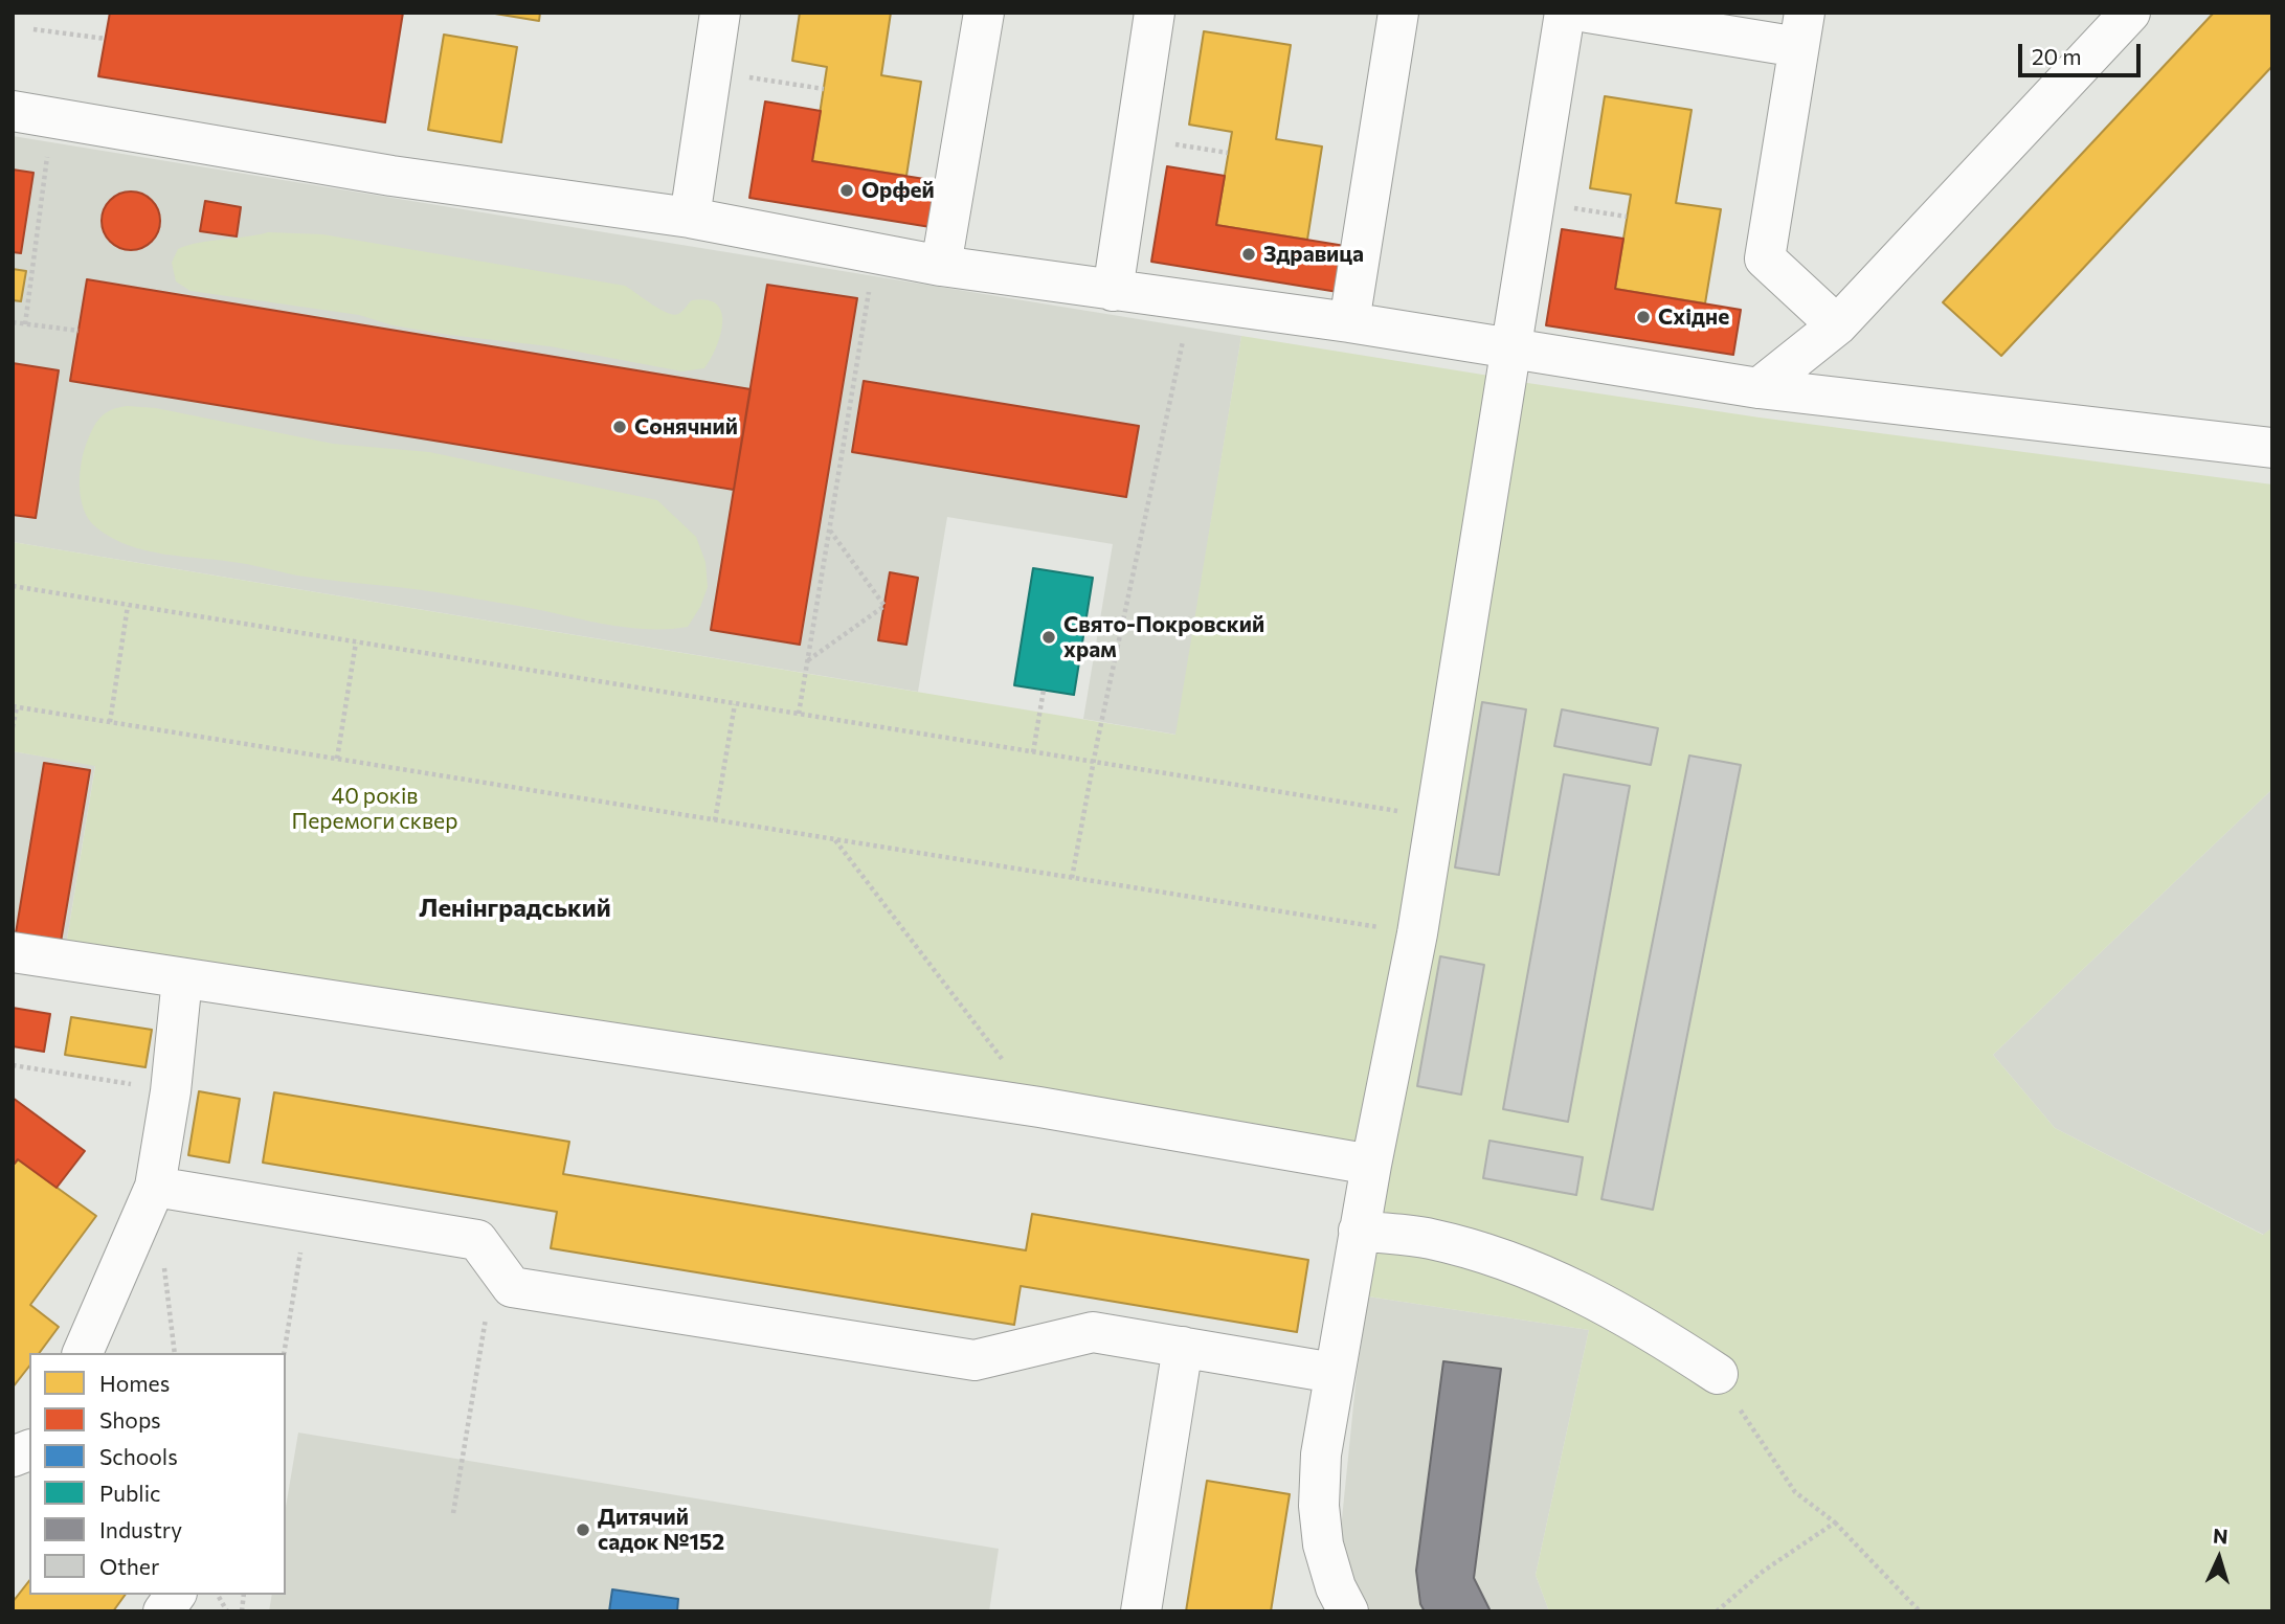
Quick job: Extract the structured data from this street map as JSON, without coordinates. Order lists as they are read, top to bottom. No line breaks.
{"districts":["Ленінградський"],"parks":["40 років Перемоги сквер"],"places":["Орфей","Здравица","Східне","Сонячний","Свято-Покровский храм","Дитячий садок №152"],"legend":["Homes","Shops","Schools","Public","Industry","Other"],"scale_bar":"20 m","north":"top"}
